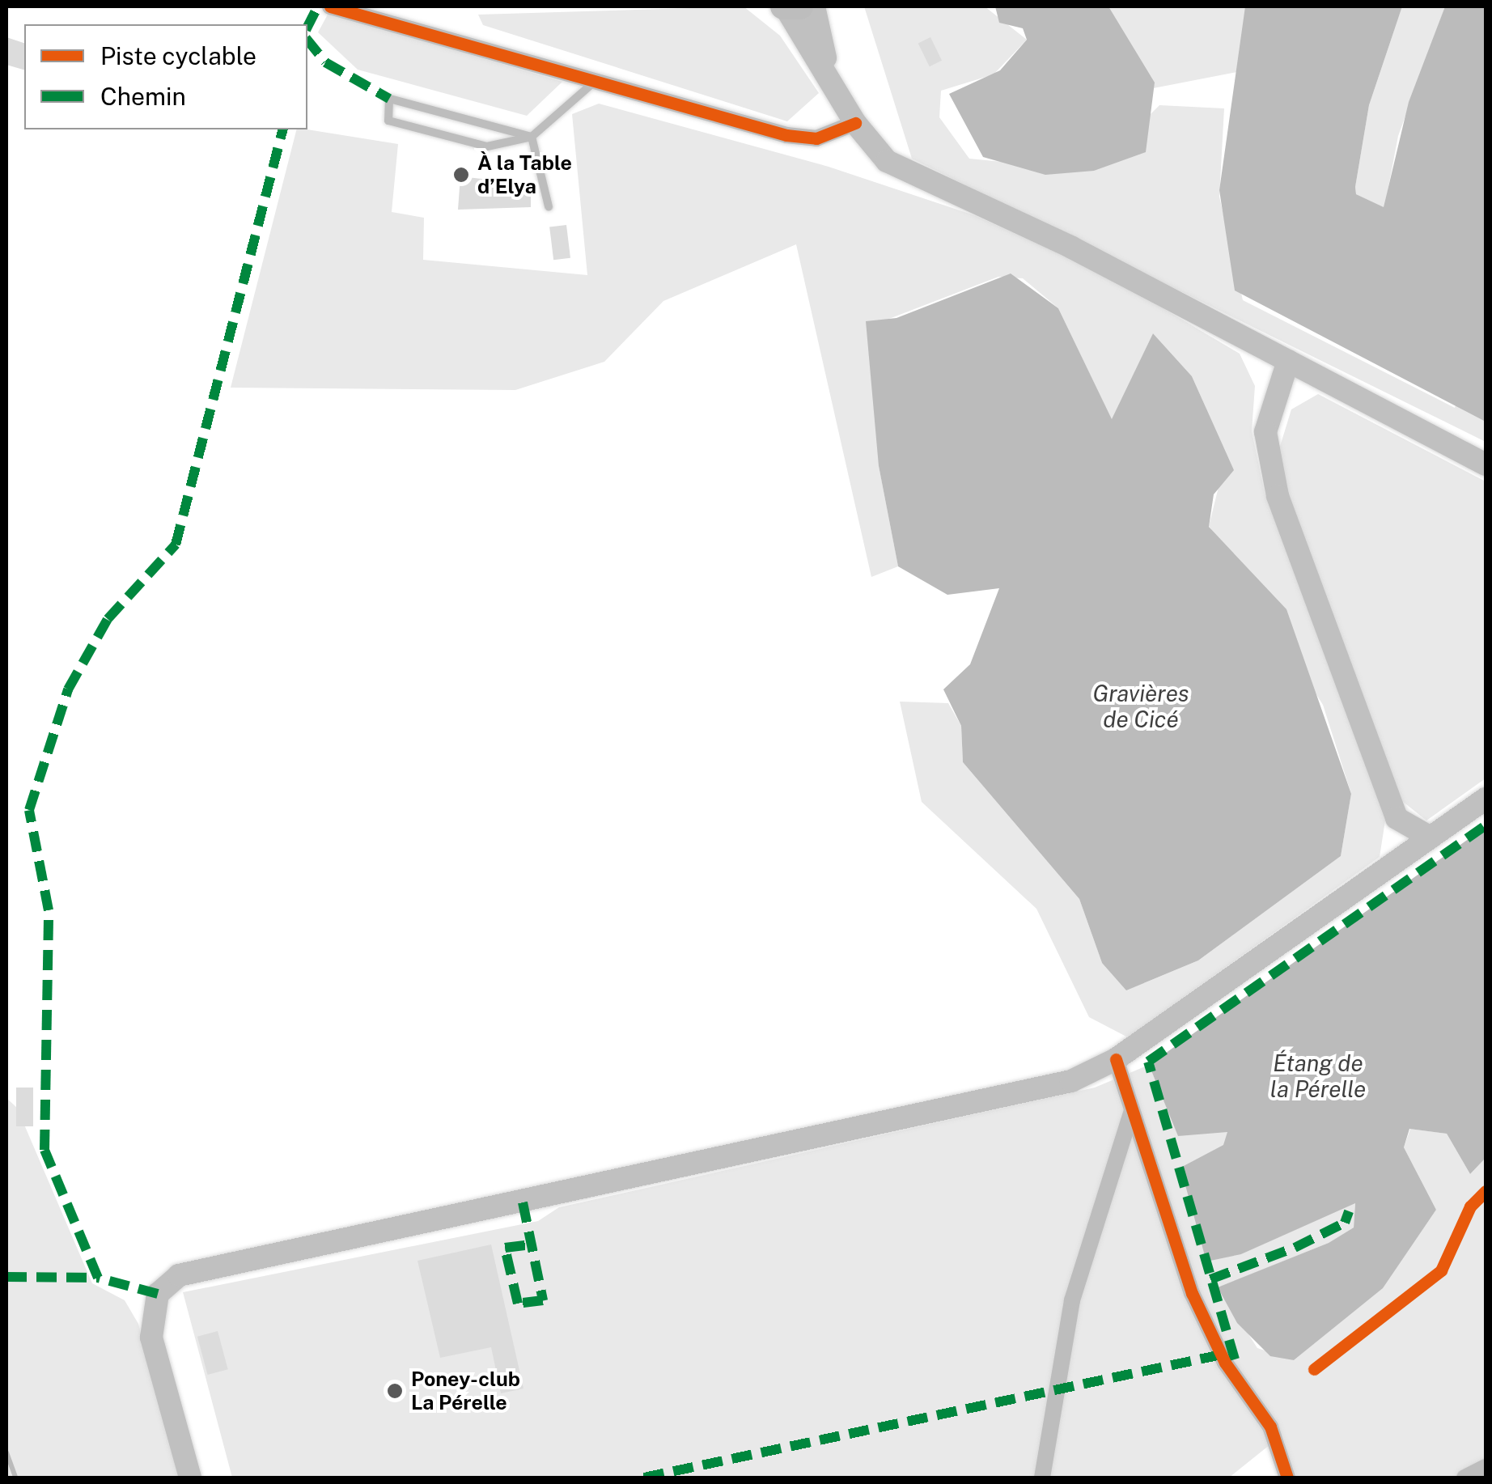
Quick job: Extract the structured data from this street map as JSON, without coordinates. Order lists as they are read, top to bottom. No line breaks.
{"water":["Gravières de Cicé","Étang de la Pérelle"],"places":["À la Table d’Elya","Poney-club La Pérelle"],"legend":["Piste cyclable","Chemin"]}
